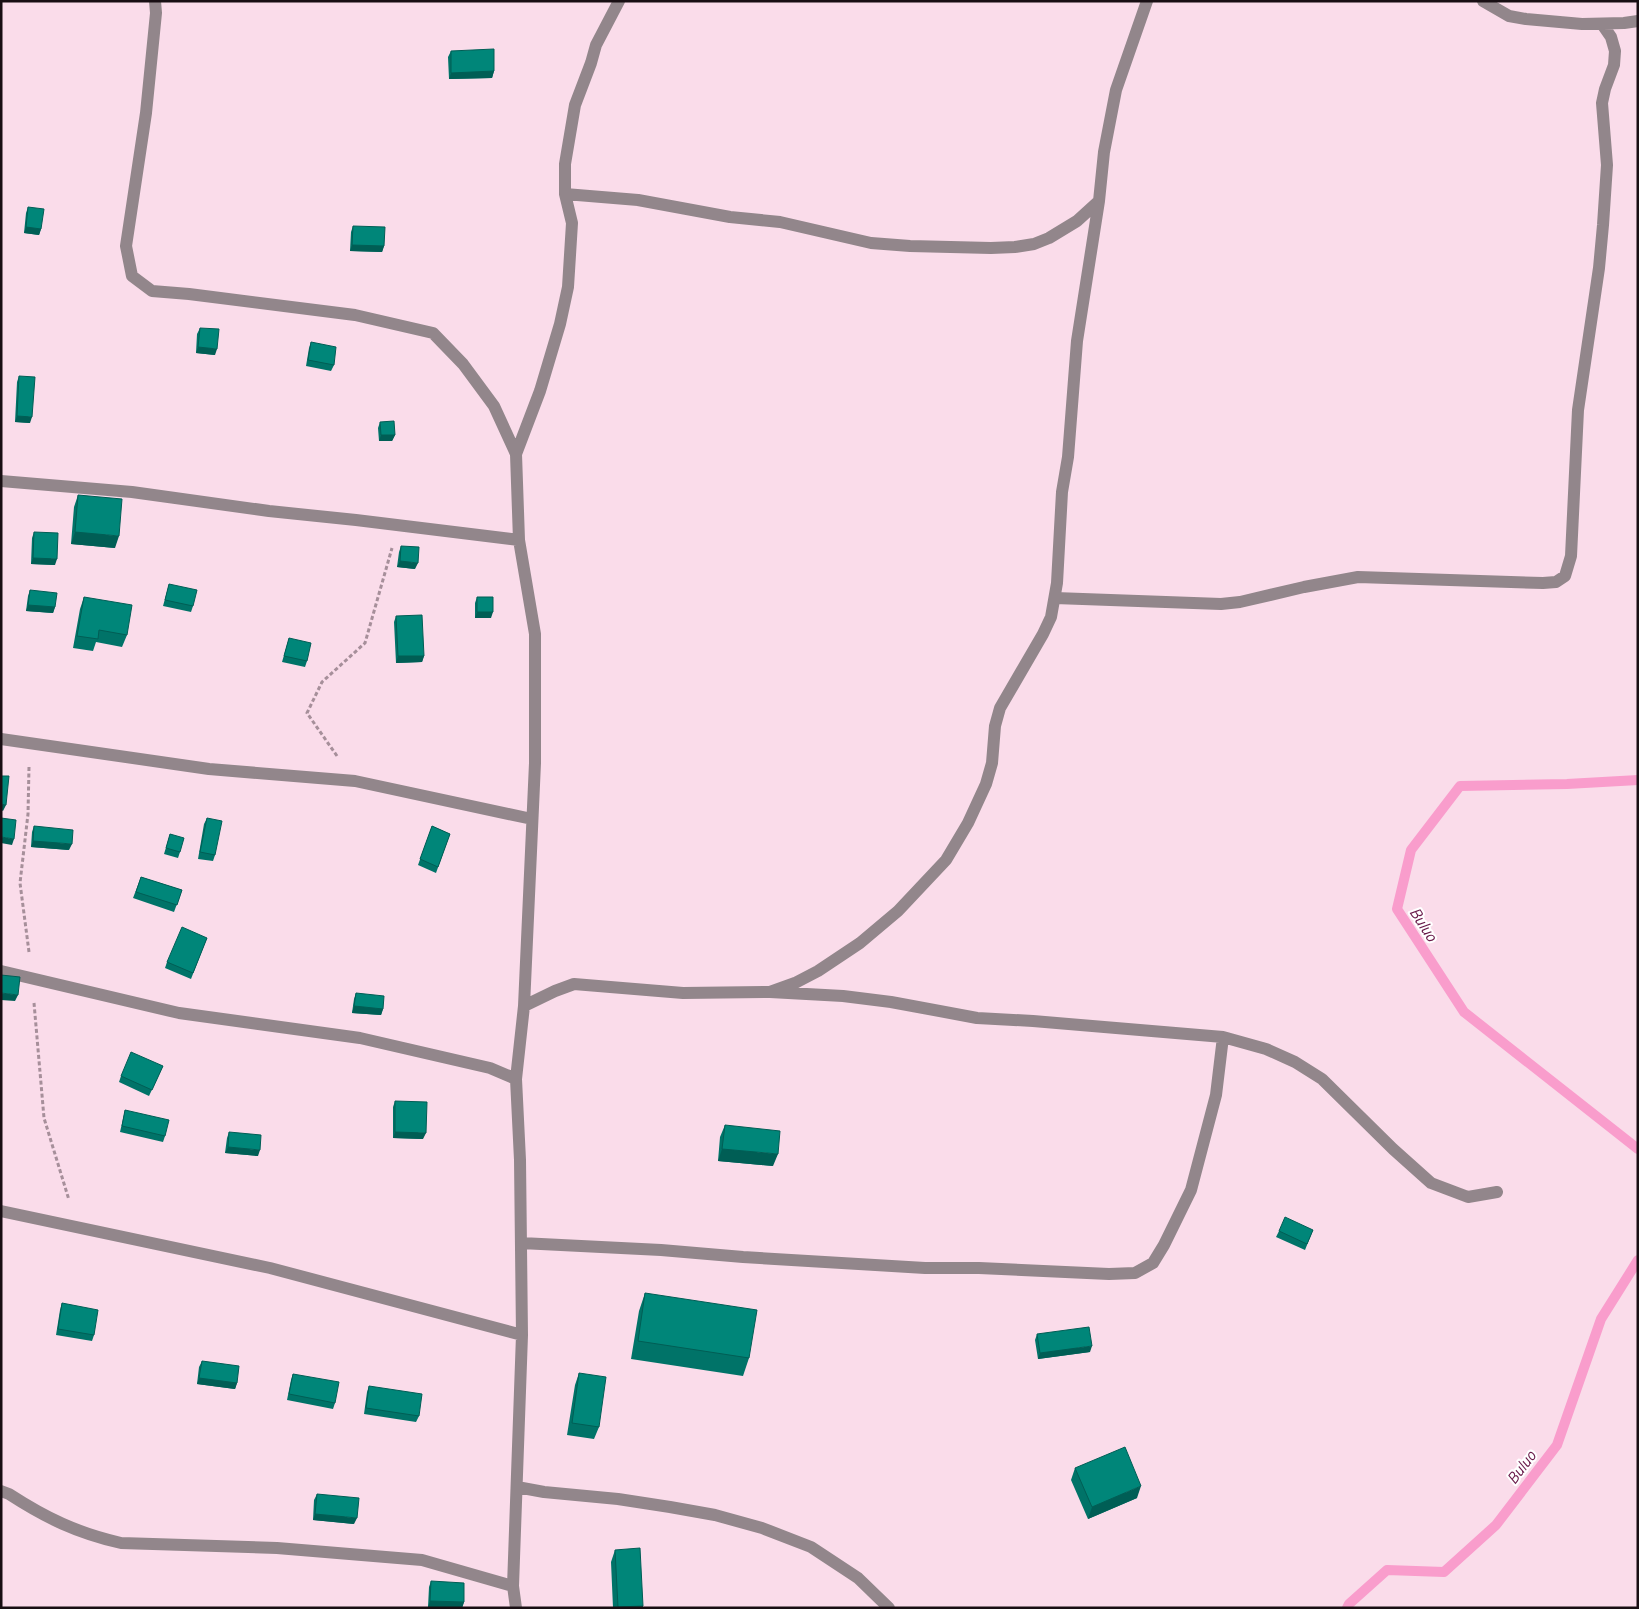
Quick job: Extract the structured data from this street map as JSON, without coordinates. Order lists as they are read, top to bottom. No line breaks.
{"water":["Buluo"]}
